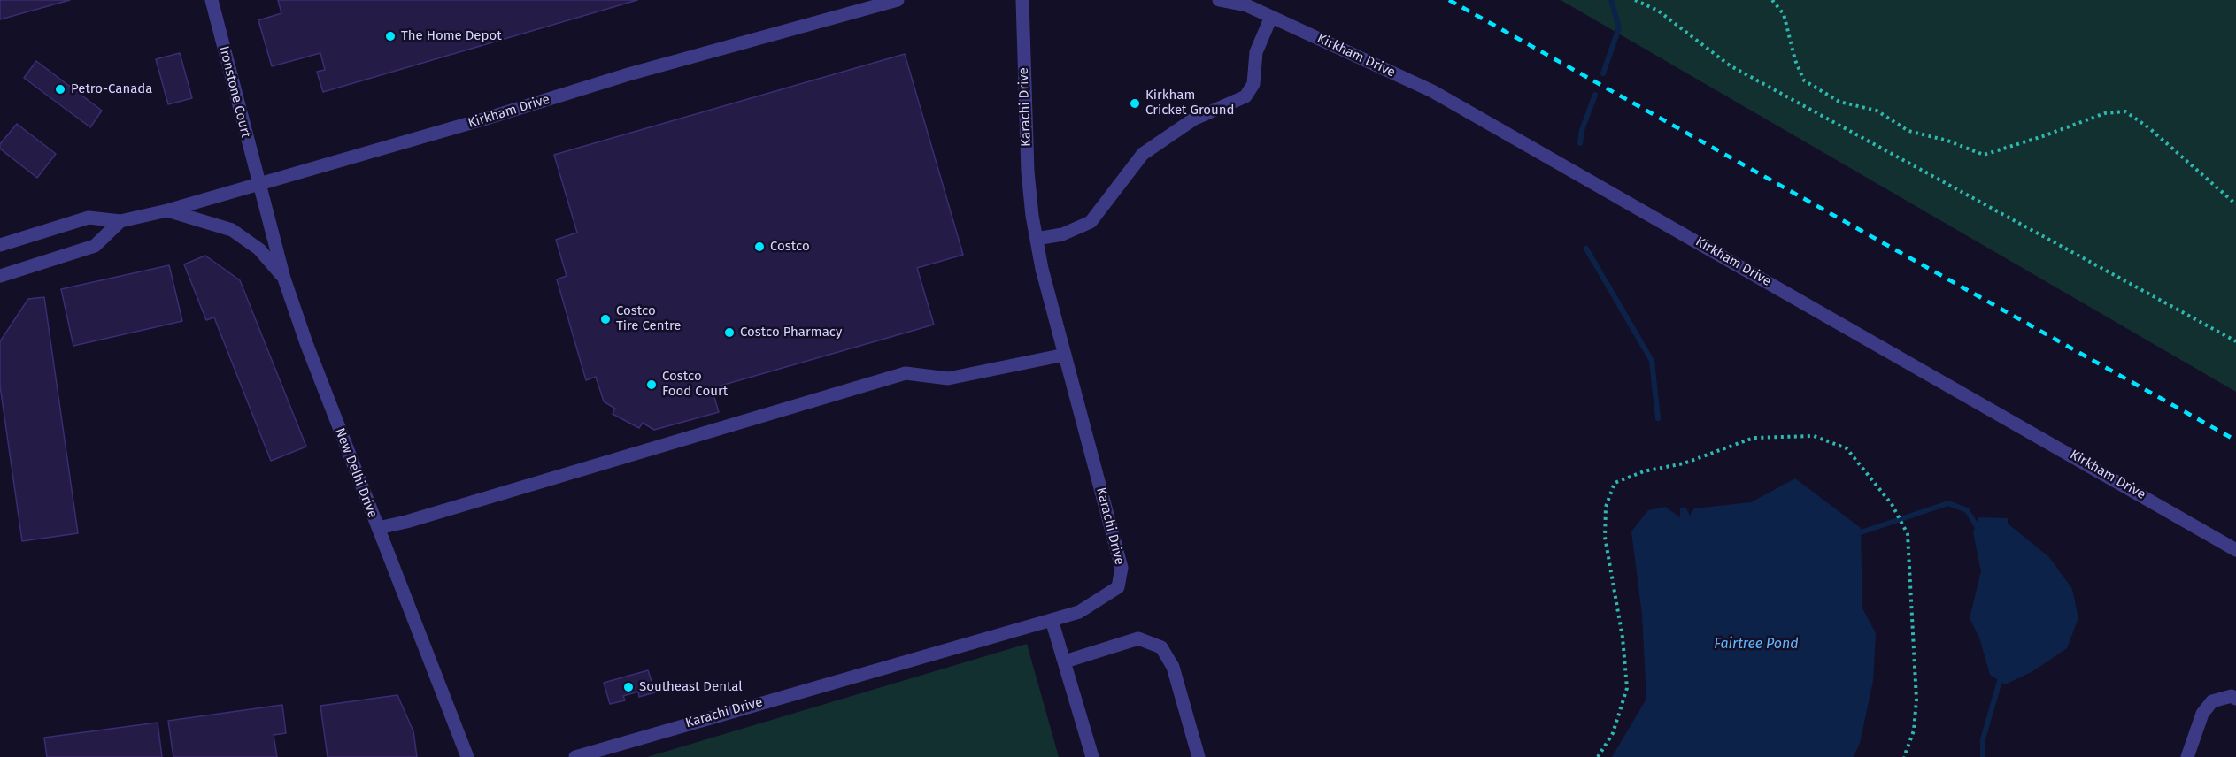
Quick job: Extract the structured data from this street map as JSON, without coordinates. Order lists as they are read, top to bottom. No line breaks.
{"streets":{"street":["Kirkham Drive","Ironstone Court","Karachi Drive","New Delhi Drive"]},"crossings":[["Kirkham Drive","Ironstone Court"],["Kirkham Drive","New Delhi Drive"],["Ironstone Court","New Delhi Drive"]],"water":["Fairtree Pond"],"places":["The Home Depot","Petro-Canada","Kirkham Cricket Ground","Costco","Costco Tire Centre","Costco Pharmacy","Costco Food Court","Southeast Dental"]}
